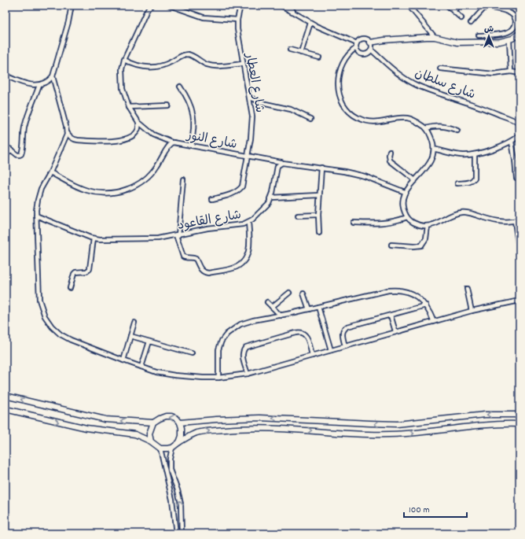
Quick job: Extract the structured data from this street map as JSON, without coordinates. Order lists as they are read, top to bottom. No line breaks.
{"streets":{"street":["شارع العطار","شارع سلطان","شارع النور","شارع القاعود"]},"crossings":[["شارع العطار","شارع النور"],["شارع النور","شارع القاعود"]],"scale_bar":"100 m","north":"top"}
